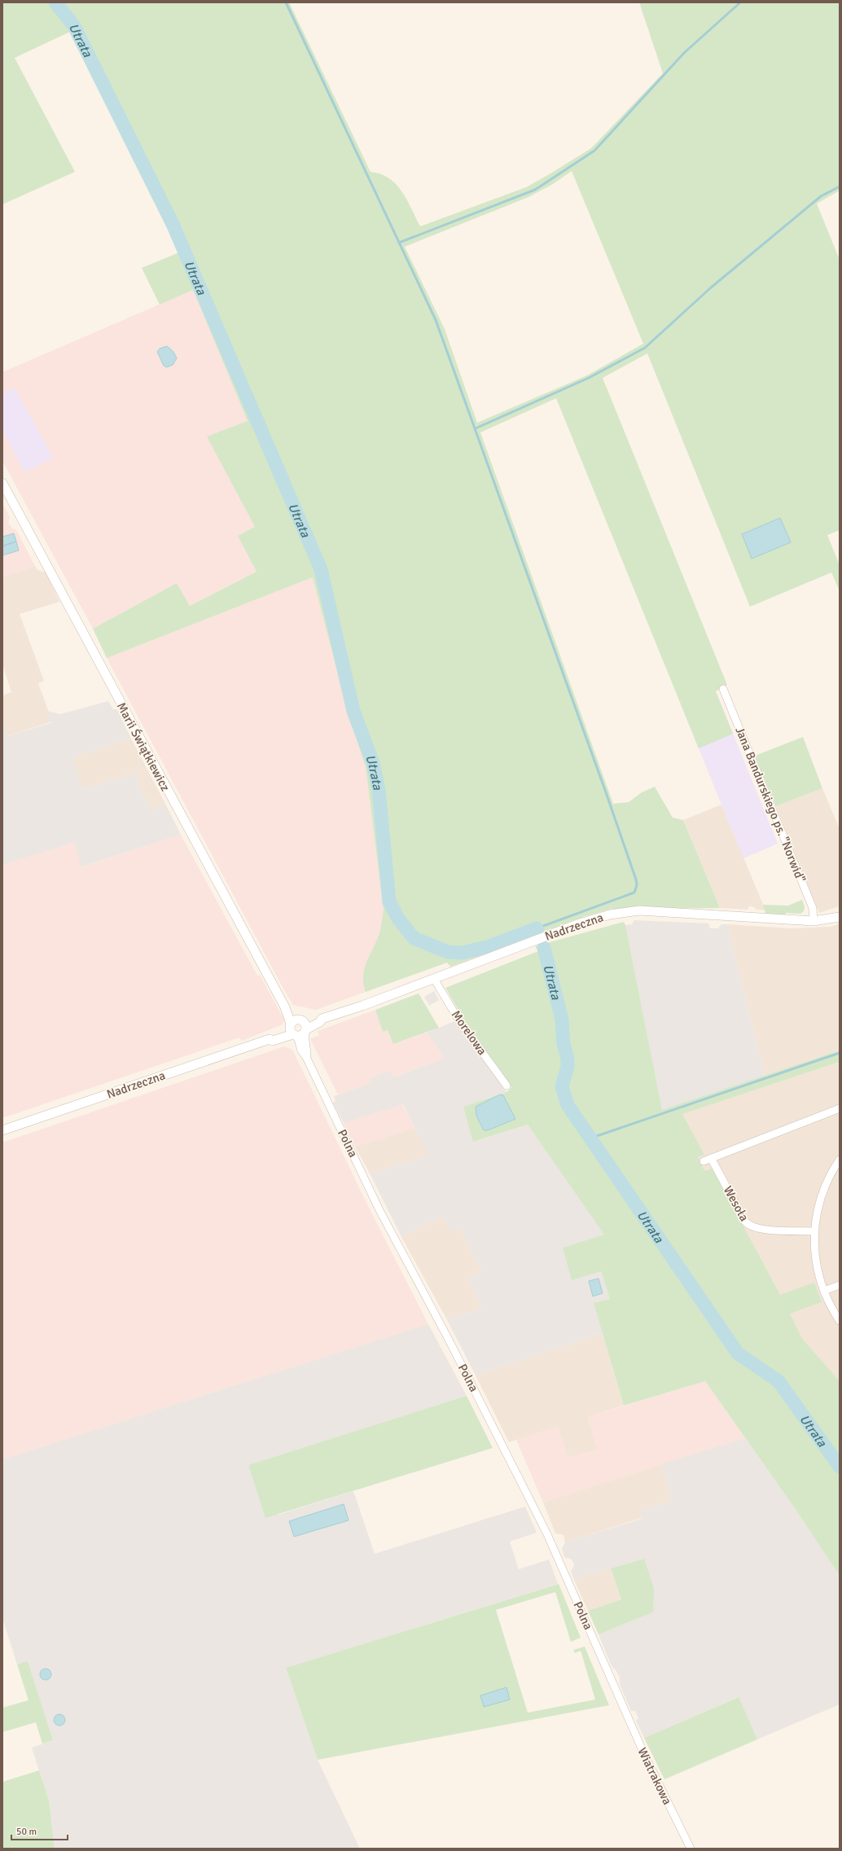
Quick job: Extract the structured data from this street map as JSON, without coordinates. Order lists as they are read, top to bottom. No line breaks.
{"streets":{"street":["Marii Świątkiewicz","Jana Bandurskiego ps. \"Norwid\"","Nadrzeczna","Morelowa","Polna","Wesoła","Wiatrakowa"]},"crossings":[["Marii Świątkiewicz","Nadrzeczna"],["Marii Świątkiewicz","Polna"],["Jana Bandurskiego ps. \"Norwid\"","Nadrzeczna"],["Nadrzeczna","Morelowa"],["Nadrzeczna","Polna"],["Polna","Wiatrakowa"]],"water":["Utrata"],"scale_bar":"50 m"}
